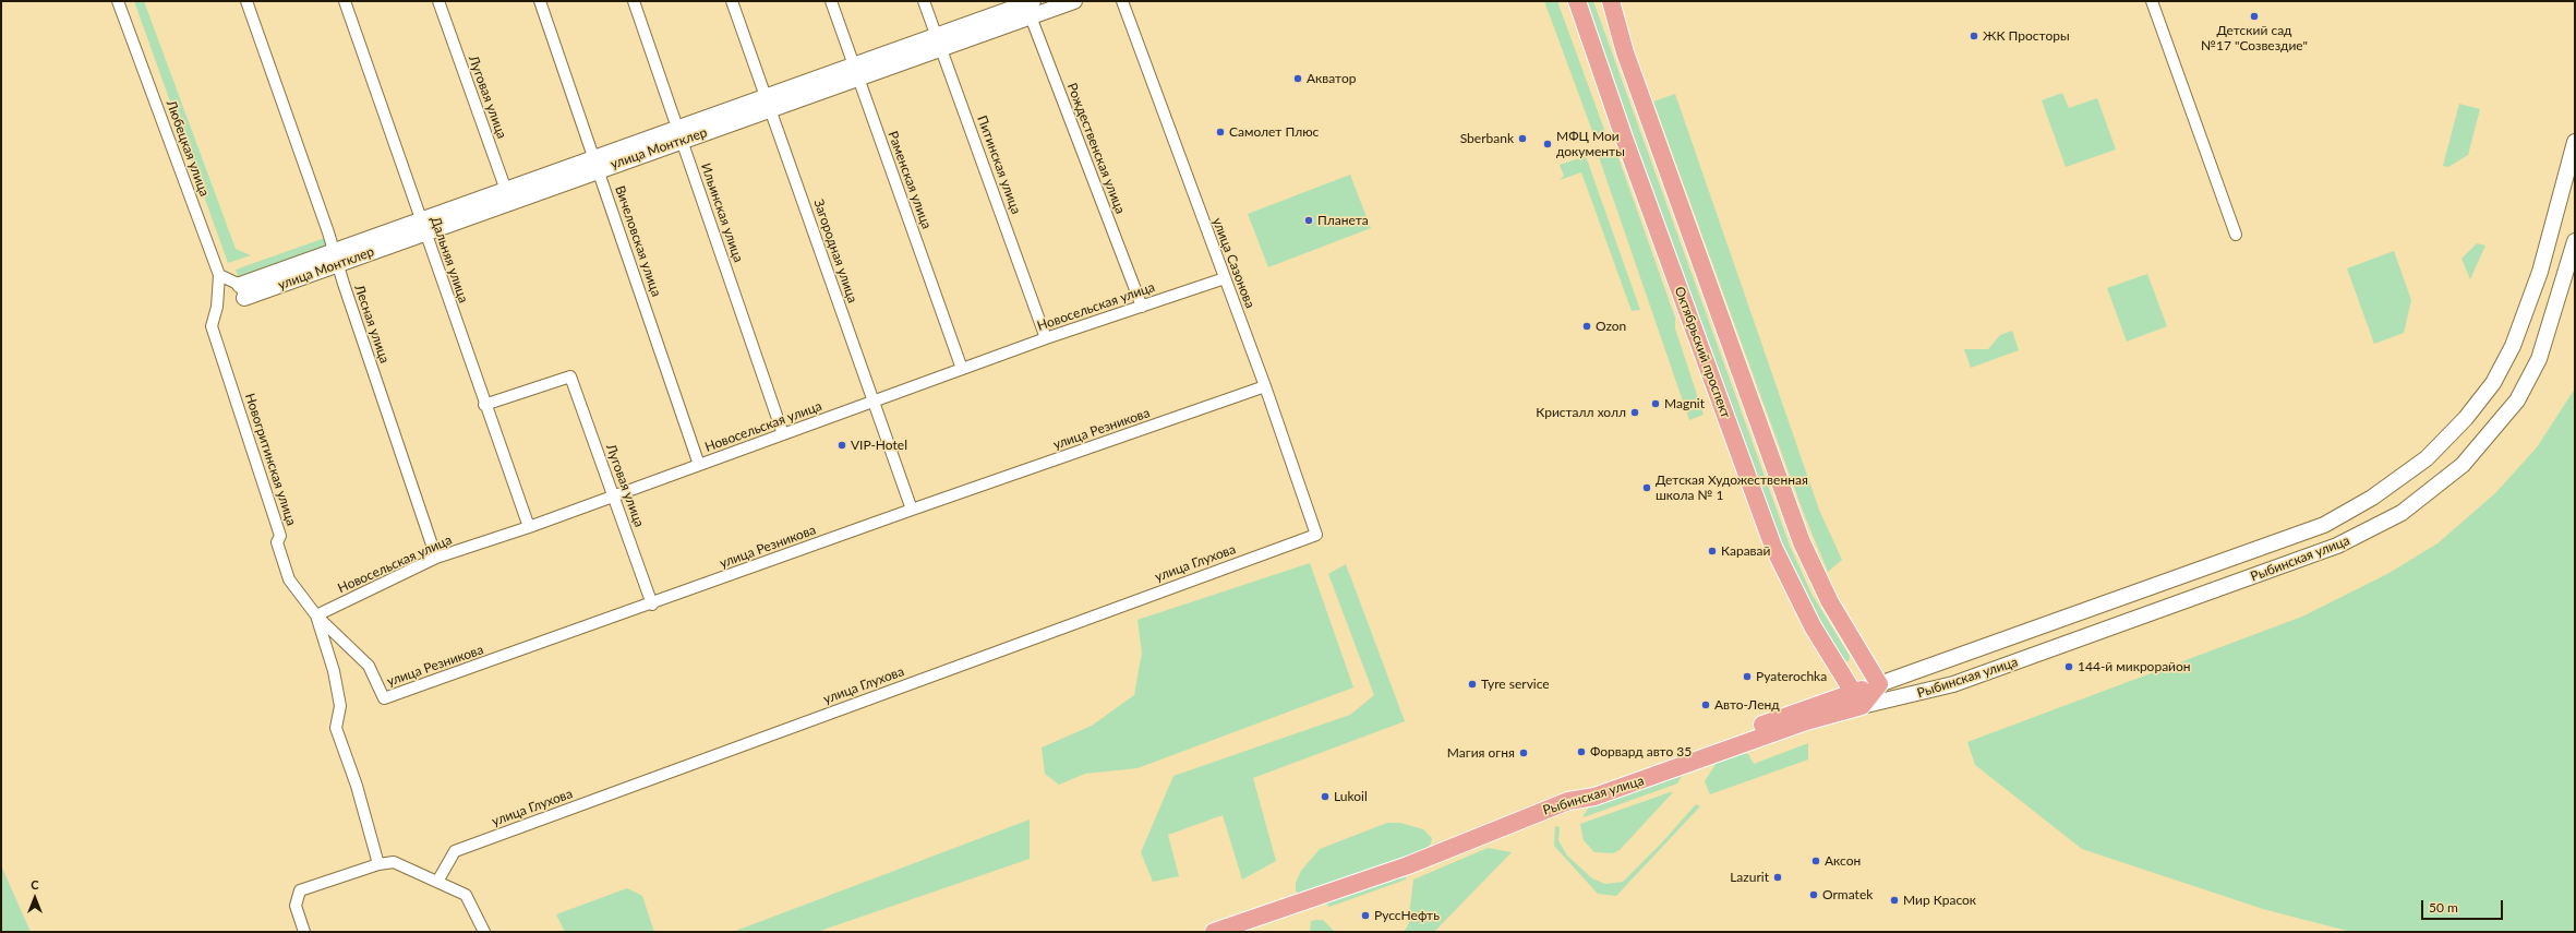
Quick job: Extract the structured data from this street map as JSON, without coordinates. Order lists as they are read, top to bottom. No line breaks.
{"streets":{"main road":["улица Монтклер","Октябрьский проспект","Рыбинская улица"],"street":["Луговая улица","Любецкая улица","Рождественская улица","Питинская улица","Раменская улица","Ильинская улица","Вичеловская улица","Загородная улица","Дальняя улица","улица Сазонова","Новосельская улица","Лесная улица","улица Резникова","Новогритинская улица","улица Глухова"]},"crossings":[["Луговая улица","улица Монтклер"],["Луговая улица","Дальняя улица"],["Луговая улица","Новосельская улица"],["Луговая улица","улица Резникова"],["Любецкая улица","Новогритинская улица"],["улица Монтклер","Рождественская улица"],["улица Монтклер","Питинская улица"],["улица Монтклер","Раменская улица"],["улица Монтклер","Ильинская улица"],["улица Монтклер","Вичеловская улица"],["улица Монтклер","Загородная улица"],["улица Монтклер","Дальняя улица"],["улица Монтклер","Лесная улица"],["Рождественская улица","Новосельская улица"],["Питинская улица","Новосельская улица"],["Раменская улица","Новосельская улица"],["Ильинская улица","Новосельская улица"],["Вичеловская улица","Новосельская улица"],["Загородная улица","Новосельская улица"],["Загородная улица","улица Резникова"],["Дальняя улица","Новосельская улица"],["улица Сазонова","Новосельская улица"],["улица Сазонова","улица Резникова"],["улица Сазонова","улица Глухова"],["Новосельская улица","Лесная улица"],["Новосельская улица","улица Резникова"],["Новосельская улица","Новогритинская улица"],["Октябрьский проспект","Рыбинская улица"],["улица Резникова","Новогритинская улица"]],"places":["Детский сад №17 \"Созвездие\"","ЖК Просторы","Акватор","Самолет Плюс","Sberbank","МФЦ Мои документы","Планета","Ozon","Magnit","Кристалл холл","VIP-Hotel","Детская Художественная школа № 1","Каравай","144-й микрорайон","Pyaterochka","Tyre service","Авто-Ленд","Форвард авто 35","Магия огня","Lukoil","Аксон","Lazurit","Ormatek","Мир Красок","РуссНефть"],"scale_bar":"50 m","north":"top"}
